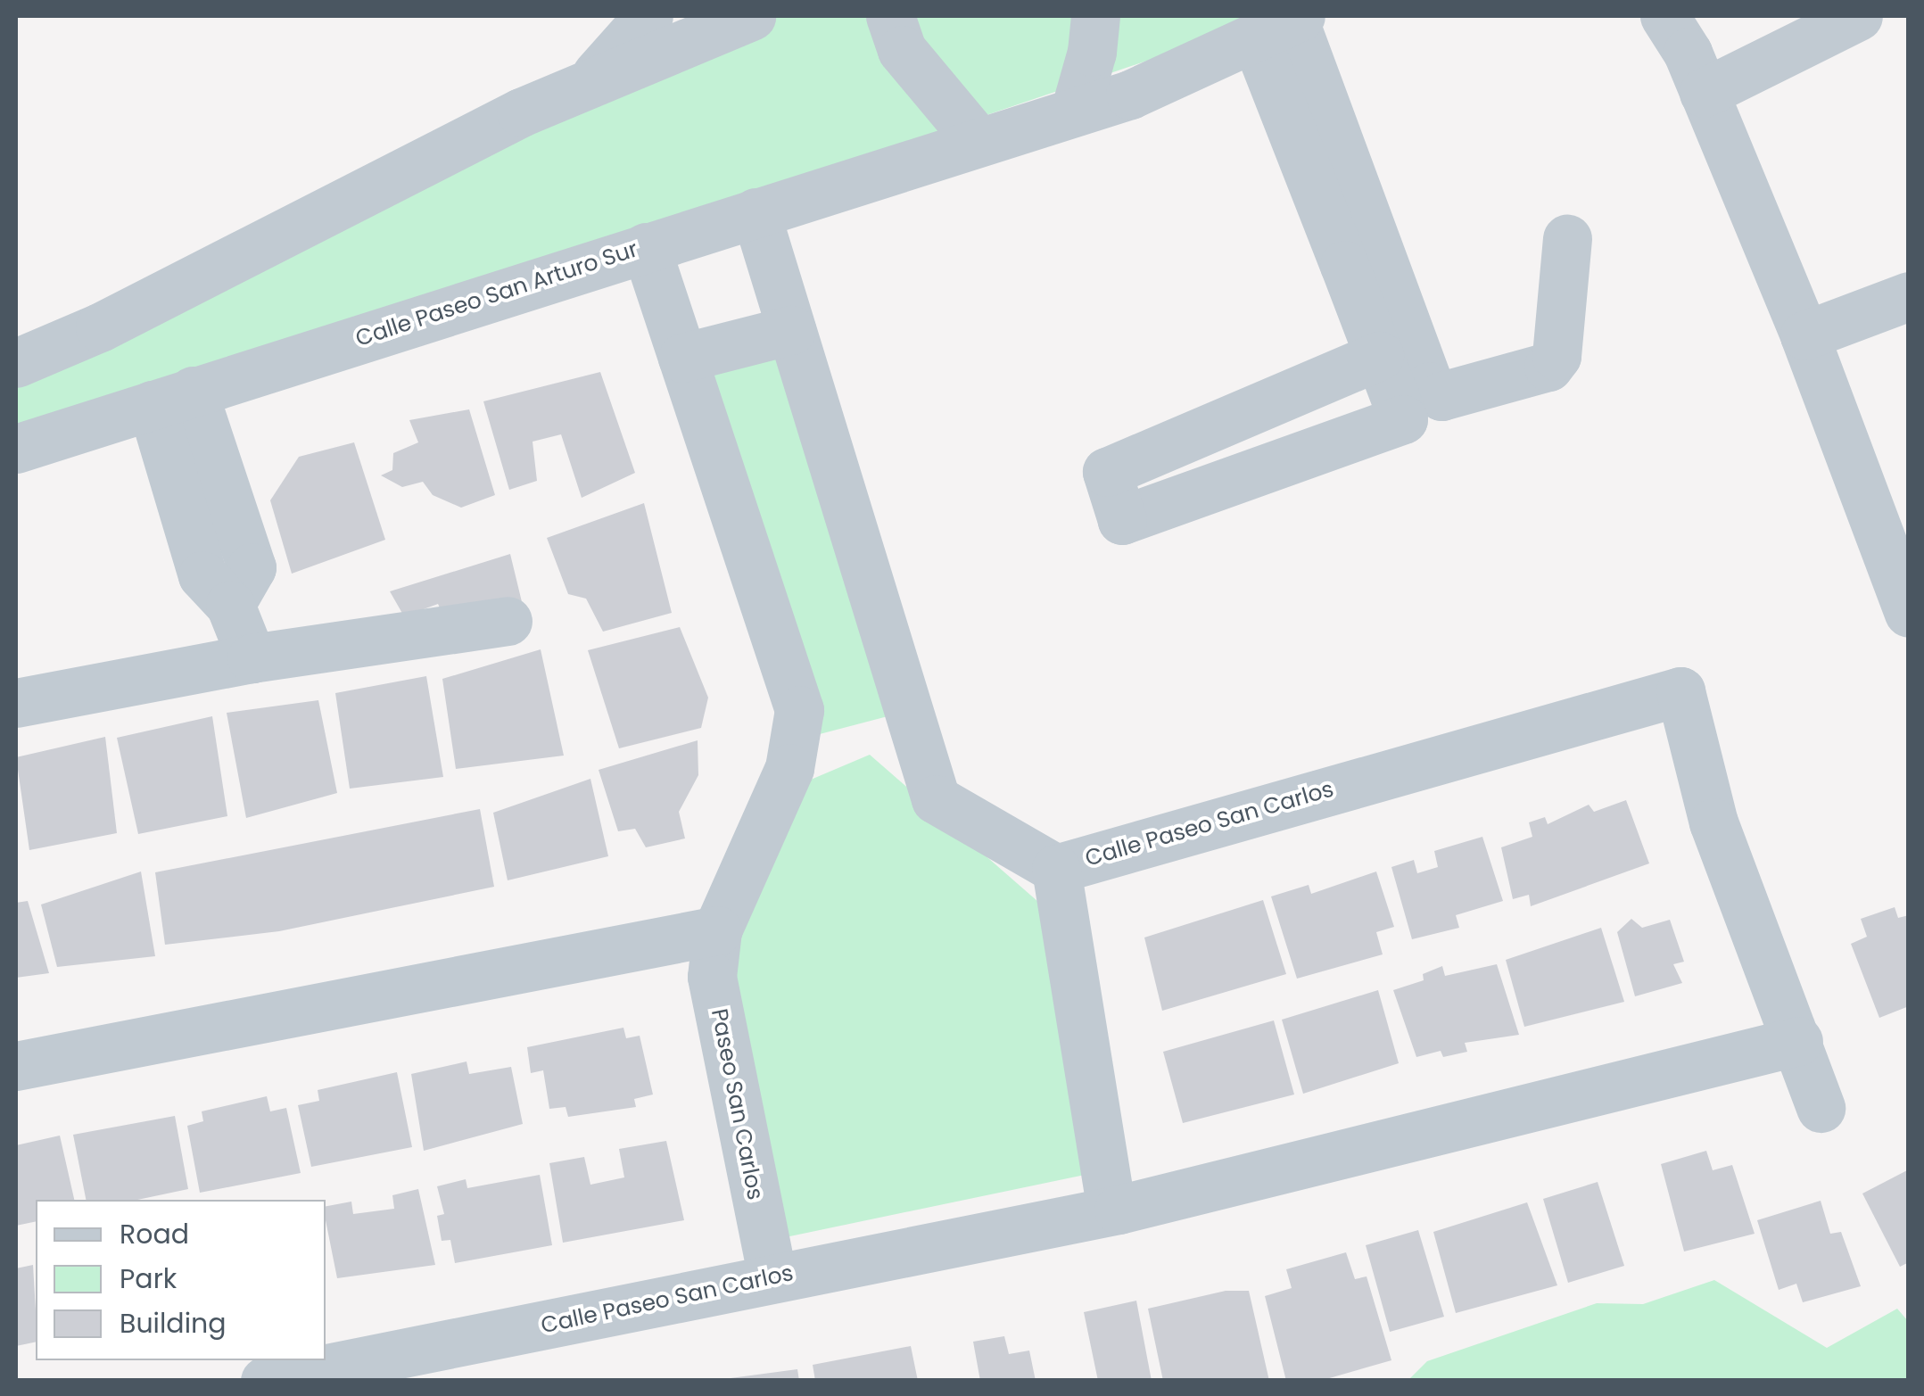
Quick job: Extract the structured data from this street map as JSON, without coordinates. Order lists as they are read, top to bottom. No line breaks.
{"streets":{"street":["Calle Paseo San Arturo Sur","Calle Paseo San Carlos","Paseo San Carlos"]},"crossings":[["Calle Paseo San Arturo Sur","Calle Paseo San Carlos"],["Calle Paseo San Carlos","Paseo San Carlos"]],"legend":["Road","Park","Building"]}
